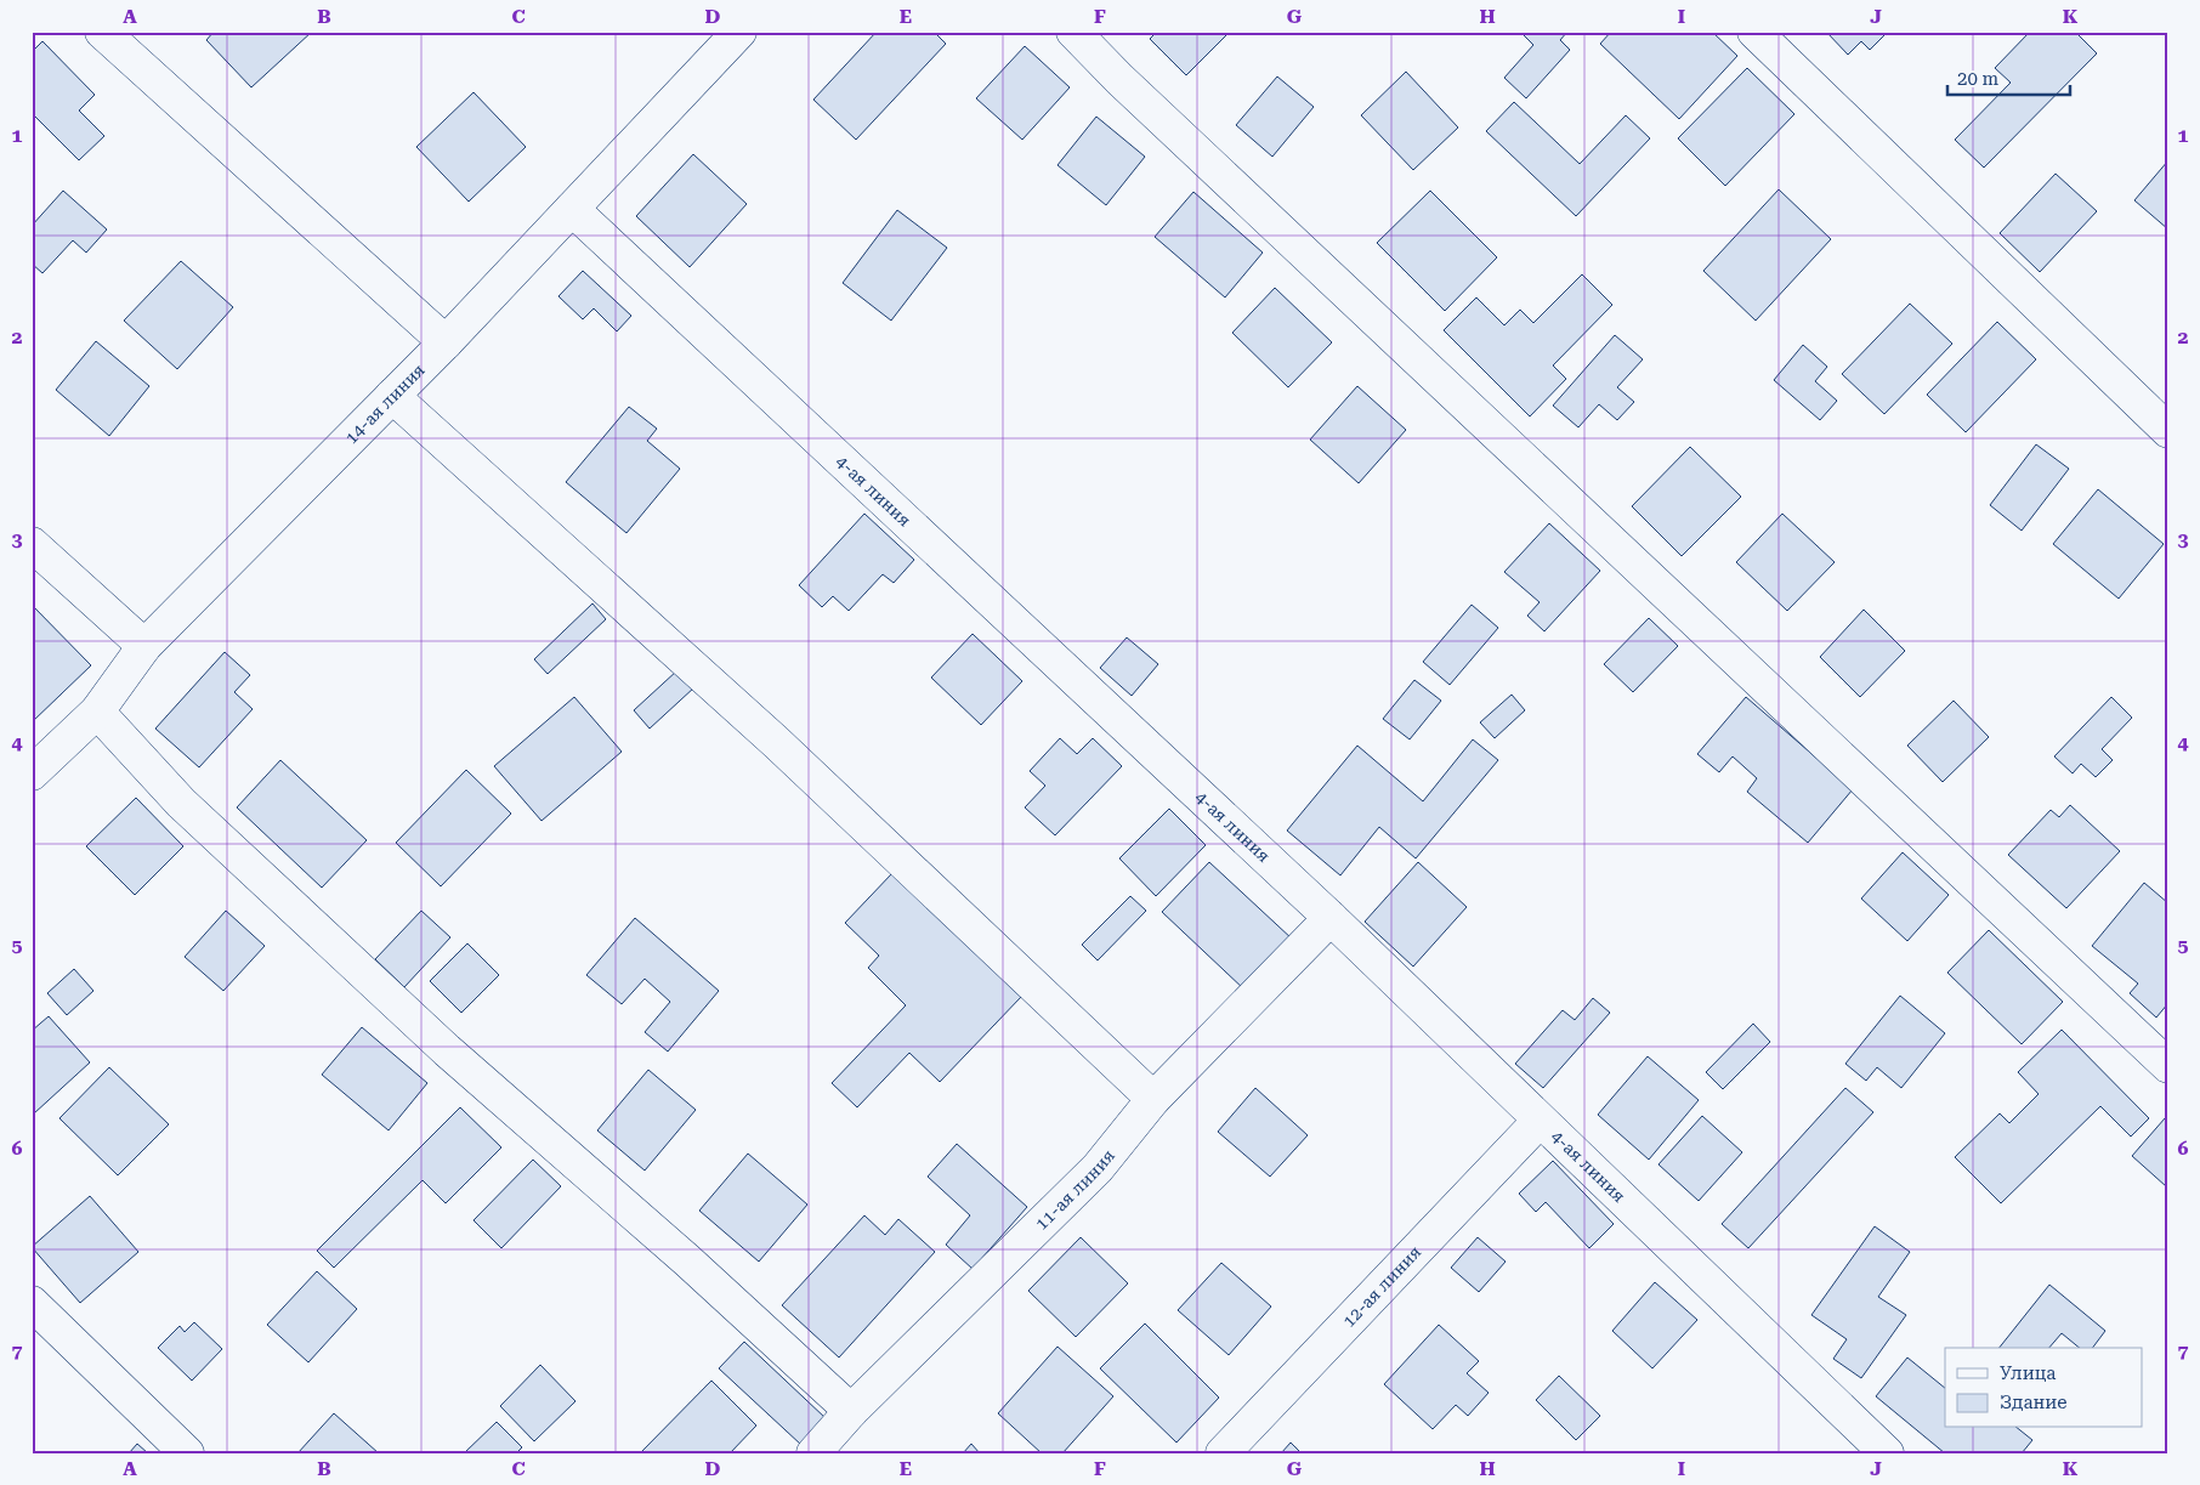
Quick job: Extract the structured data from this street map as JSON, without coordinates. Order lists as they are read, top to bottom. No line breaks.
{"streets":{"street":["14-ая линия","4-ая линия","11-ая линия","12-ая линия"]},"crossings":[["14-ая линия","4-ая линия"],["4-ая линия","11-ая линия"],["4-ая линия","12-ая линия"]],"legend":["Улица","Здание"],"scale_bar":"20 m","grid":{"columns":["A","B","C","D","E","F","G","H","I","J","K"],"rows":["1","2","3","4","5","6","7"]}}
